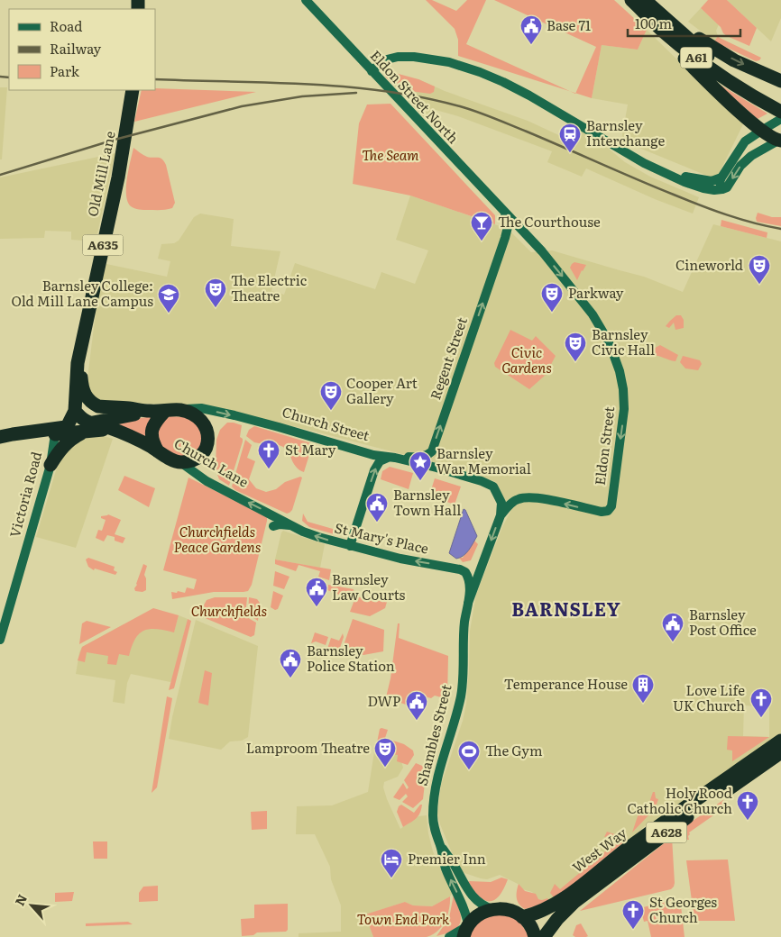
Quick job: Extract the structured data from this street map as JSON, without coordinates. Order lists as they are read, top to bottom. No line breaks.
{"streets":{"highway":["A61","Old Mill Lane","A635","Church Street","Church Lane","A628","West Way"],"street":["Eldon Street North","Regent Street","Eldon Street","Victoria Road","St Mary's Place","Shambles Street"]},"crossings":[["Eldon Street North","Regent Street"],["Eldon Street North","Eldon Street"],["Old Mill Lane","A635"],["Old Mill Lane","Church Street"],["Old Mill Lane","Victoria Road"],["A635","Church Street"],["A635","Church Lane"],["A635","Victoria Road"],["Regent Street","Church Street"],["Regent Street","Eldon Street"],["Church Street","Eldon Street"],["Church Street","Church Lane"],["Church Street","Shambles Street"],["Eldon Street","Shambles Street"],["Church Lane","St Mary's Place"],["St Mary's Place","Shambles Street"]],"one_way":["Regent Street","Church Street","Church Lane","St Mary's Place"],"districts":["BARNSLEY"],"parks":["The Seam","Civic Gardens","Churchfields Peace Gardens","Churchfields","Town End Park"],"places":{"public building":["Base 71","Barnsley Town Hall","Barnsley Law Courts","Barnsley Post Office","Barnsley Police Station","DWP"],"station":["Barnsley Interchange"],"bar":["The Courthouse"],"theatre":["Cineworld","The Electric Theatre","Parkway","Barnsley Civic Hall","Cooper Art Gallery","Lamproom Theatre"],"school or university":["Barnsley College: Old Mill Lane Campus"],"church":["St Mary","Love Life UK Church","Holy Rood Catholic Church","St Georges Church"],"place":["Barnsley War Memorial"],"building":["Temperance House"],"sports":["The Gym"],"hotel":["Premier Inn"]},"legend":["Road","Railway","Park"],"scale_bar":"100 m","north":"top left"}
